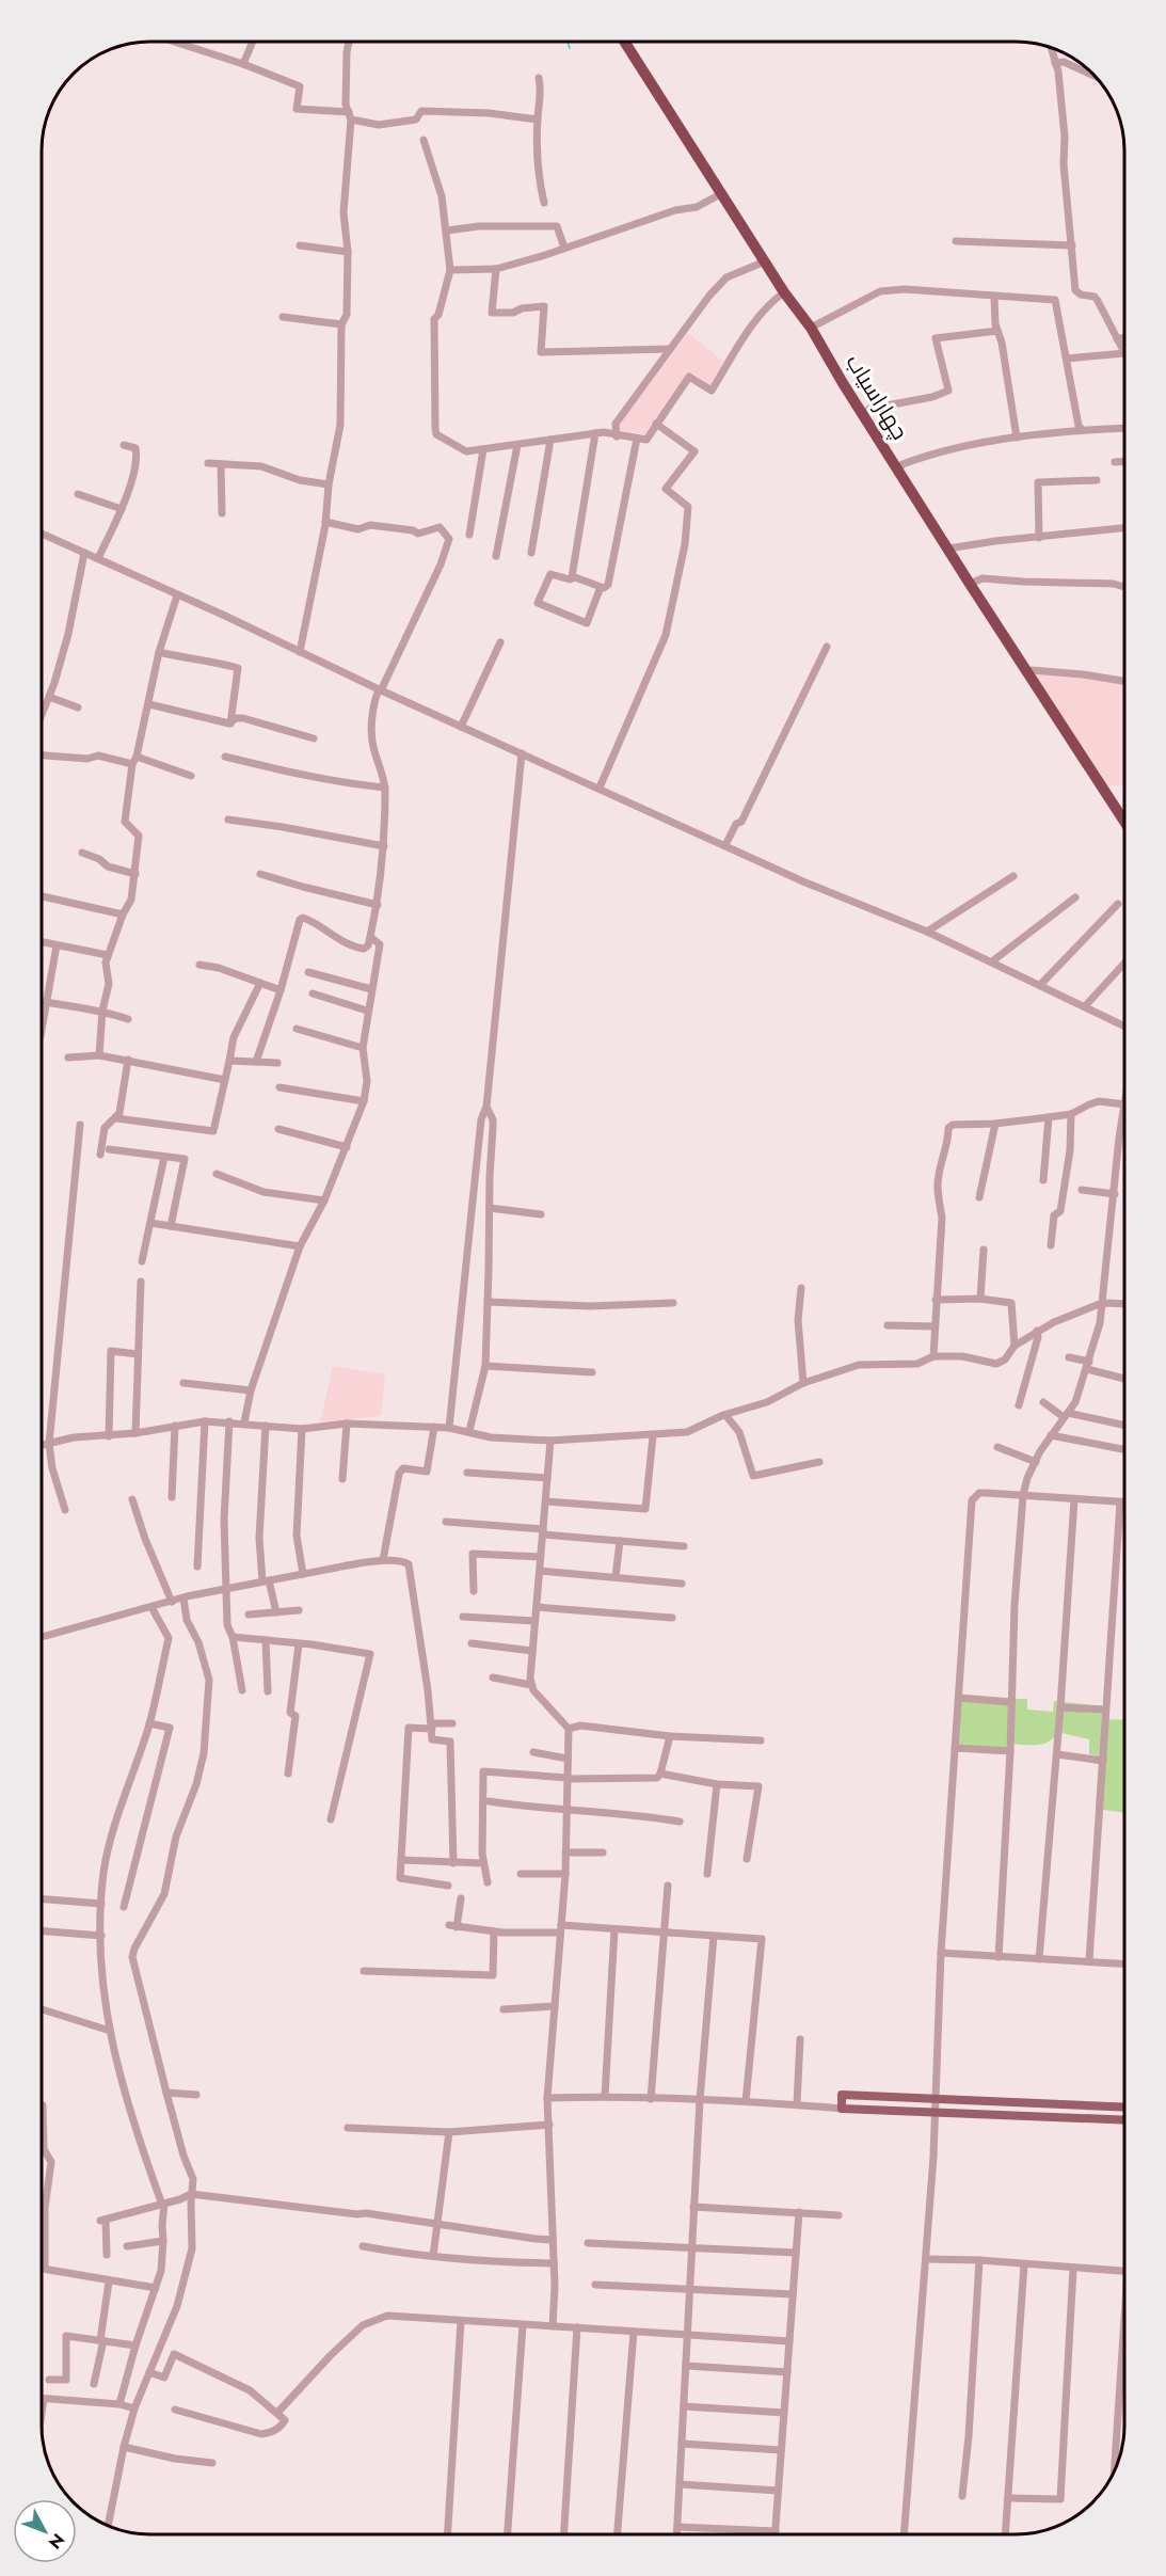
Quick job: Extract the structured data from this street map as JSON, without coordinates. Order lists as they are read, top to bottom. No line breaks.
{"streets":{"highway":["چهاراسیاب"]},"north":"bottom right"}
